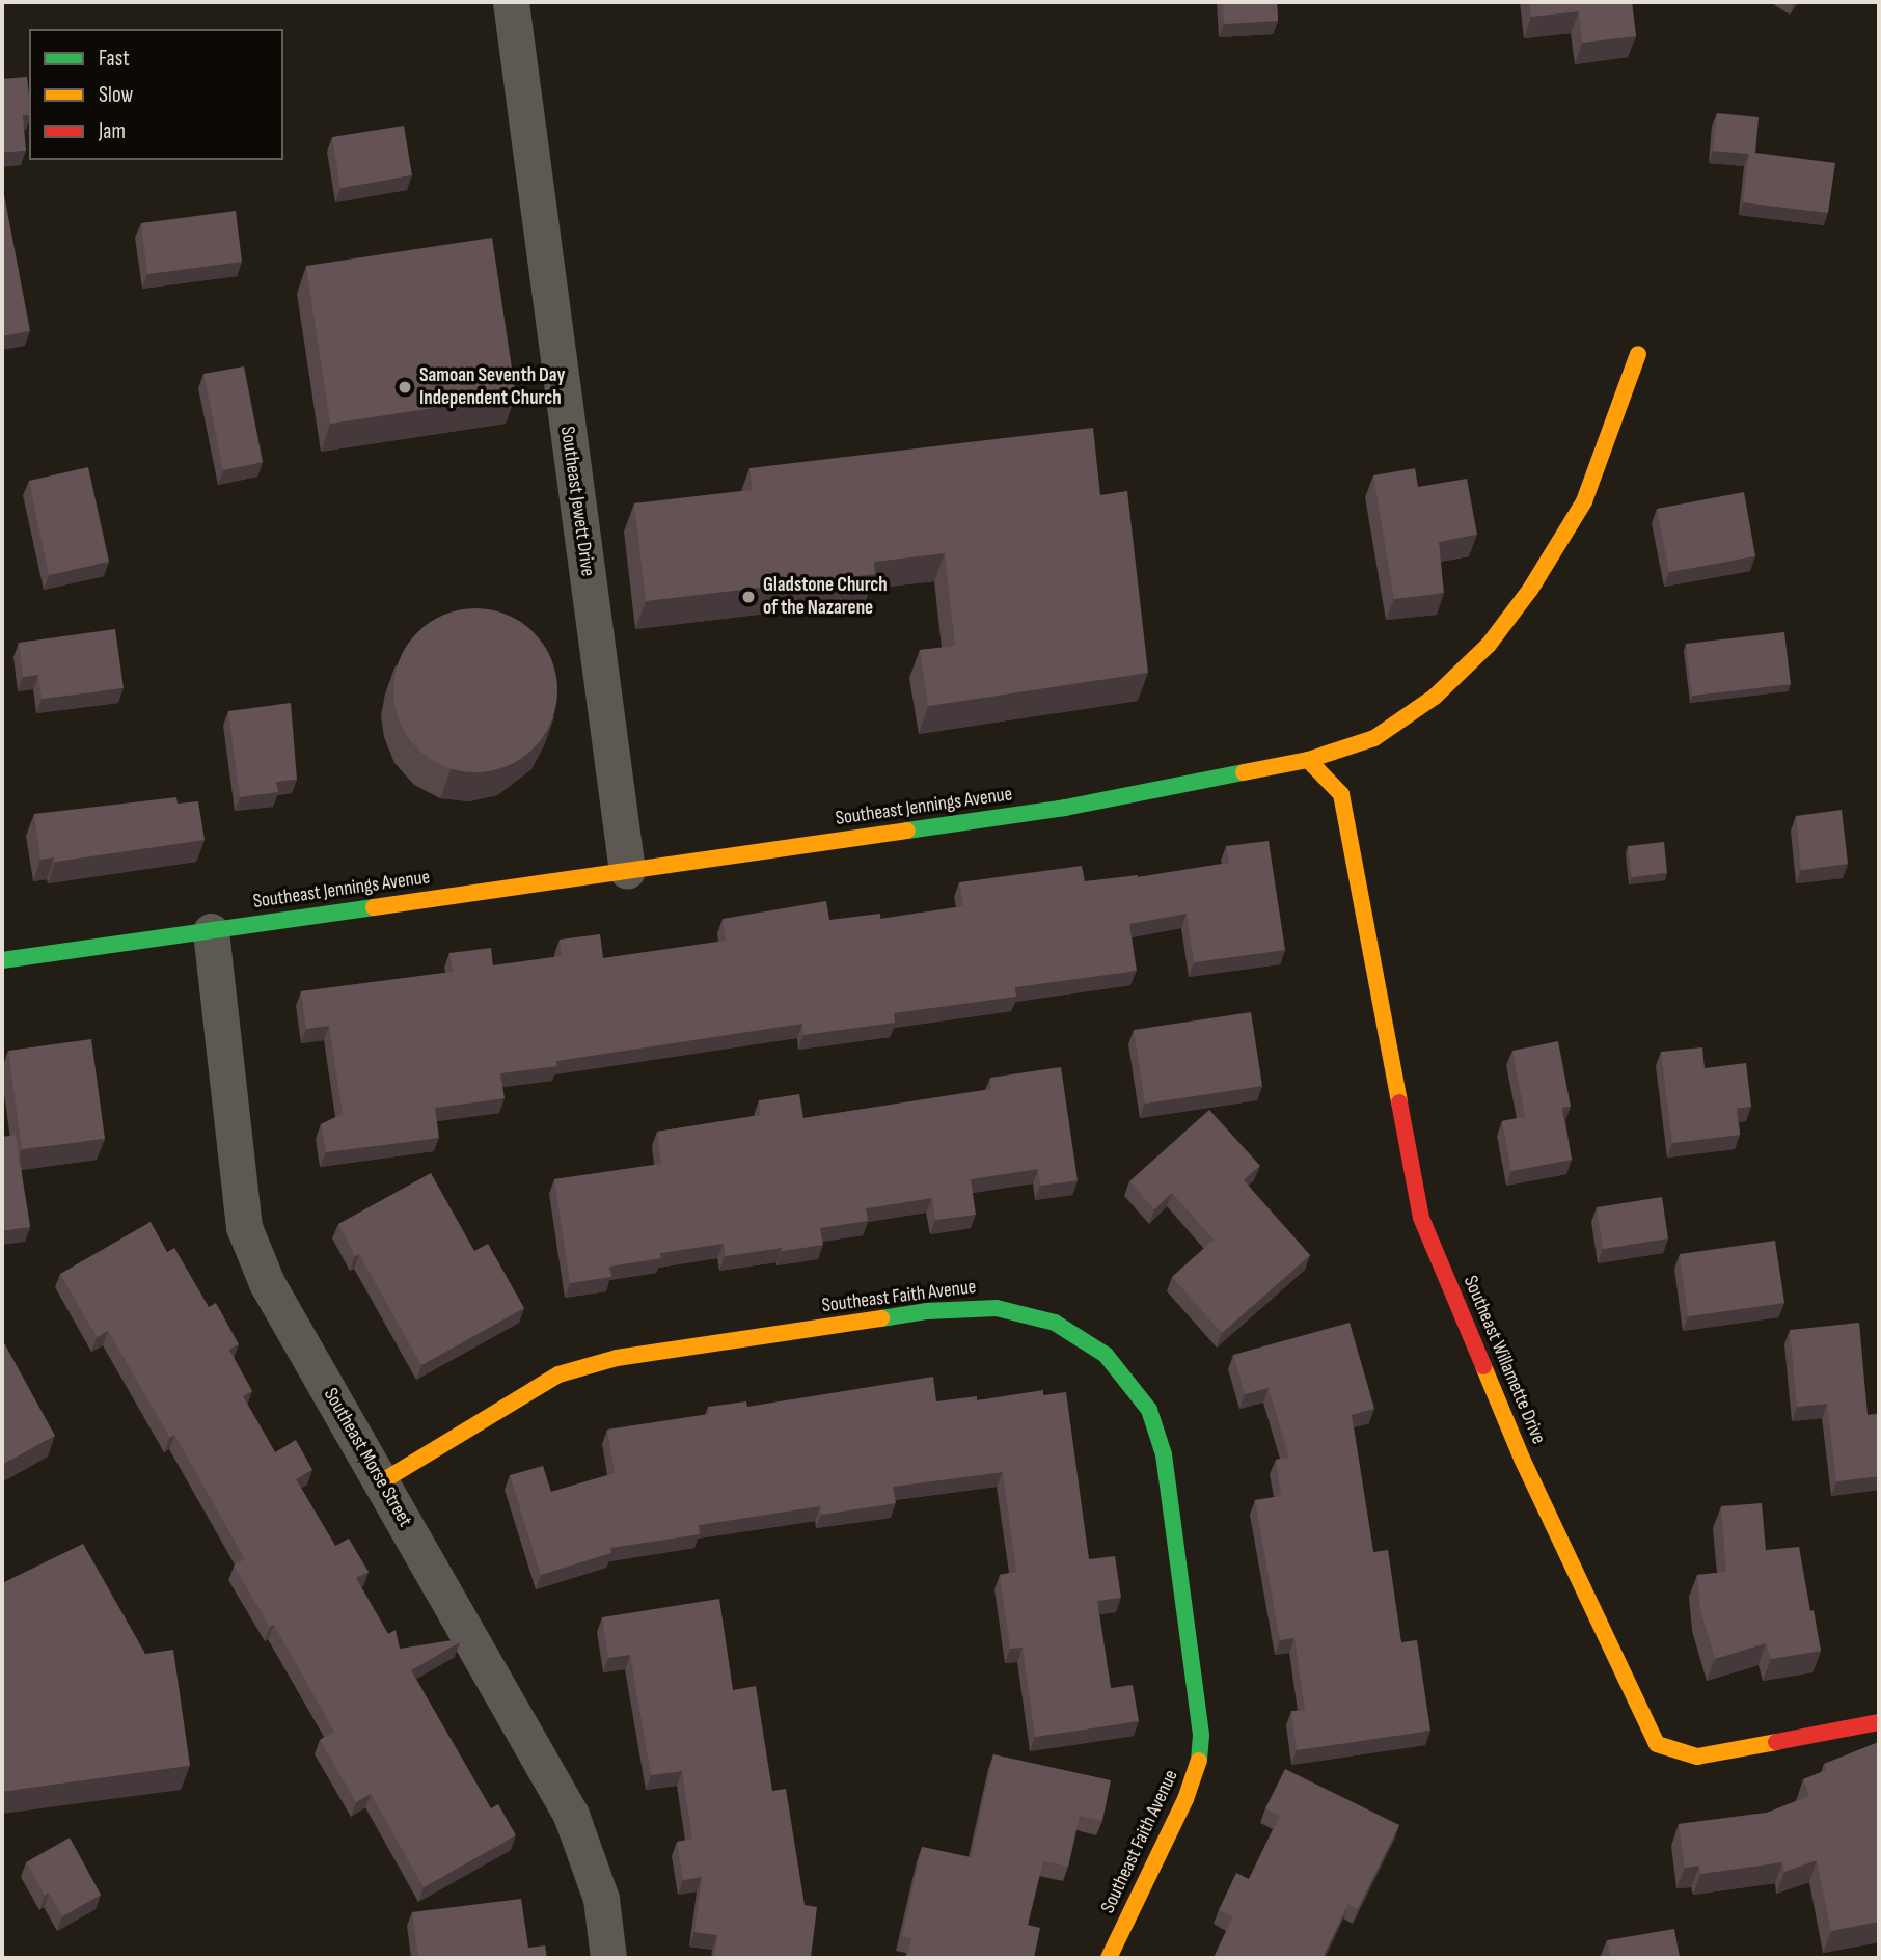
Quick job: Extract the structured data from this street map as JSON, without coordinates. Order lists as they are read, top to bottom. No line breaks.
{"streets":{"street":["Southeast Jewett Drive","Southeast Jennings Avenue","Southeast Faith Avenue","Southeast Willamette Drive","Southeast Morse Street"]},"crossings":[["Southeast Jewett Drive","Southeast Jennings Avenue"],["Southeast Jennings Avenue","Southeast Willamette Drive"],["Southeast Jennings Avenue","Southeast Morse Street"],["Southeast Faith Avenue","Southeast Morse Street"]],"places":["Samoan Seventh Day Independent Church","Gladstone Church of the Nazarene"],"legend":["Fast","Slow","Jam"]}
